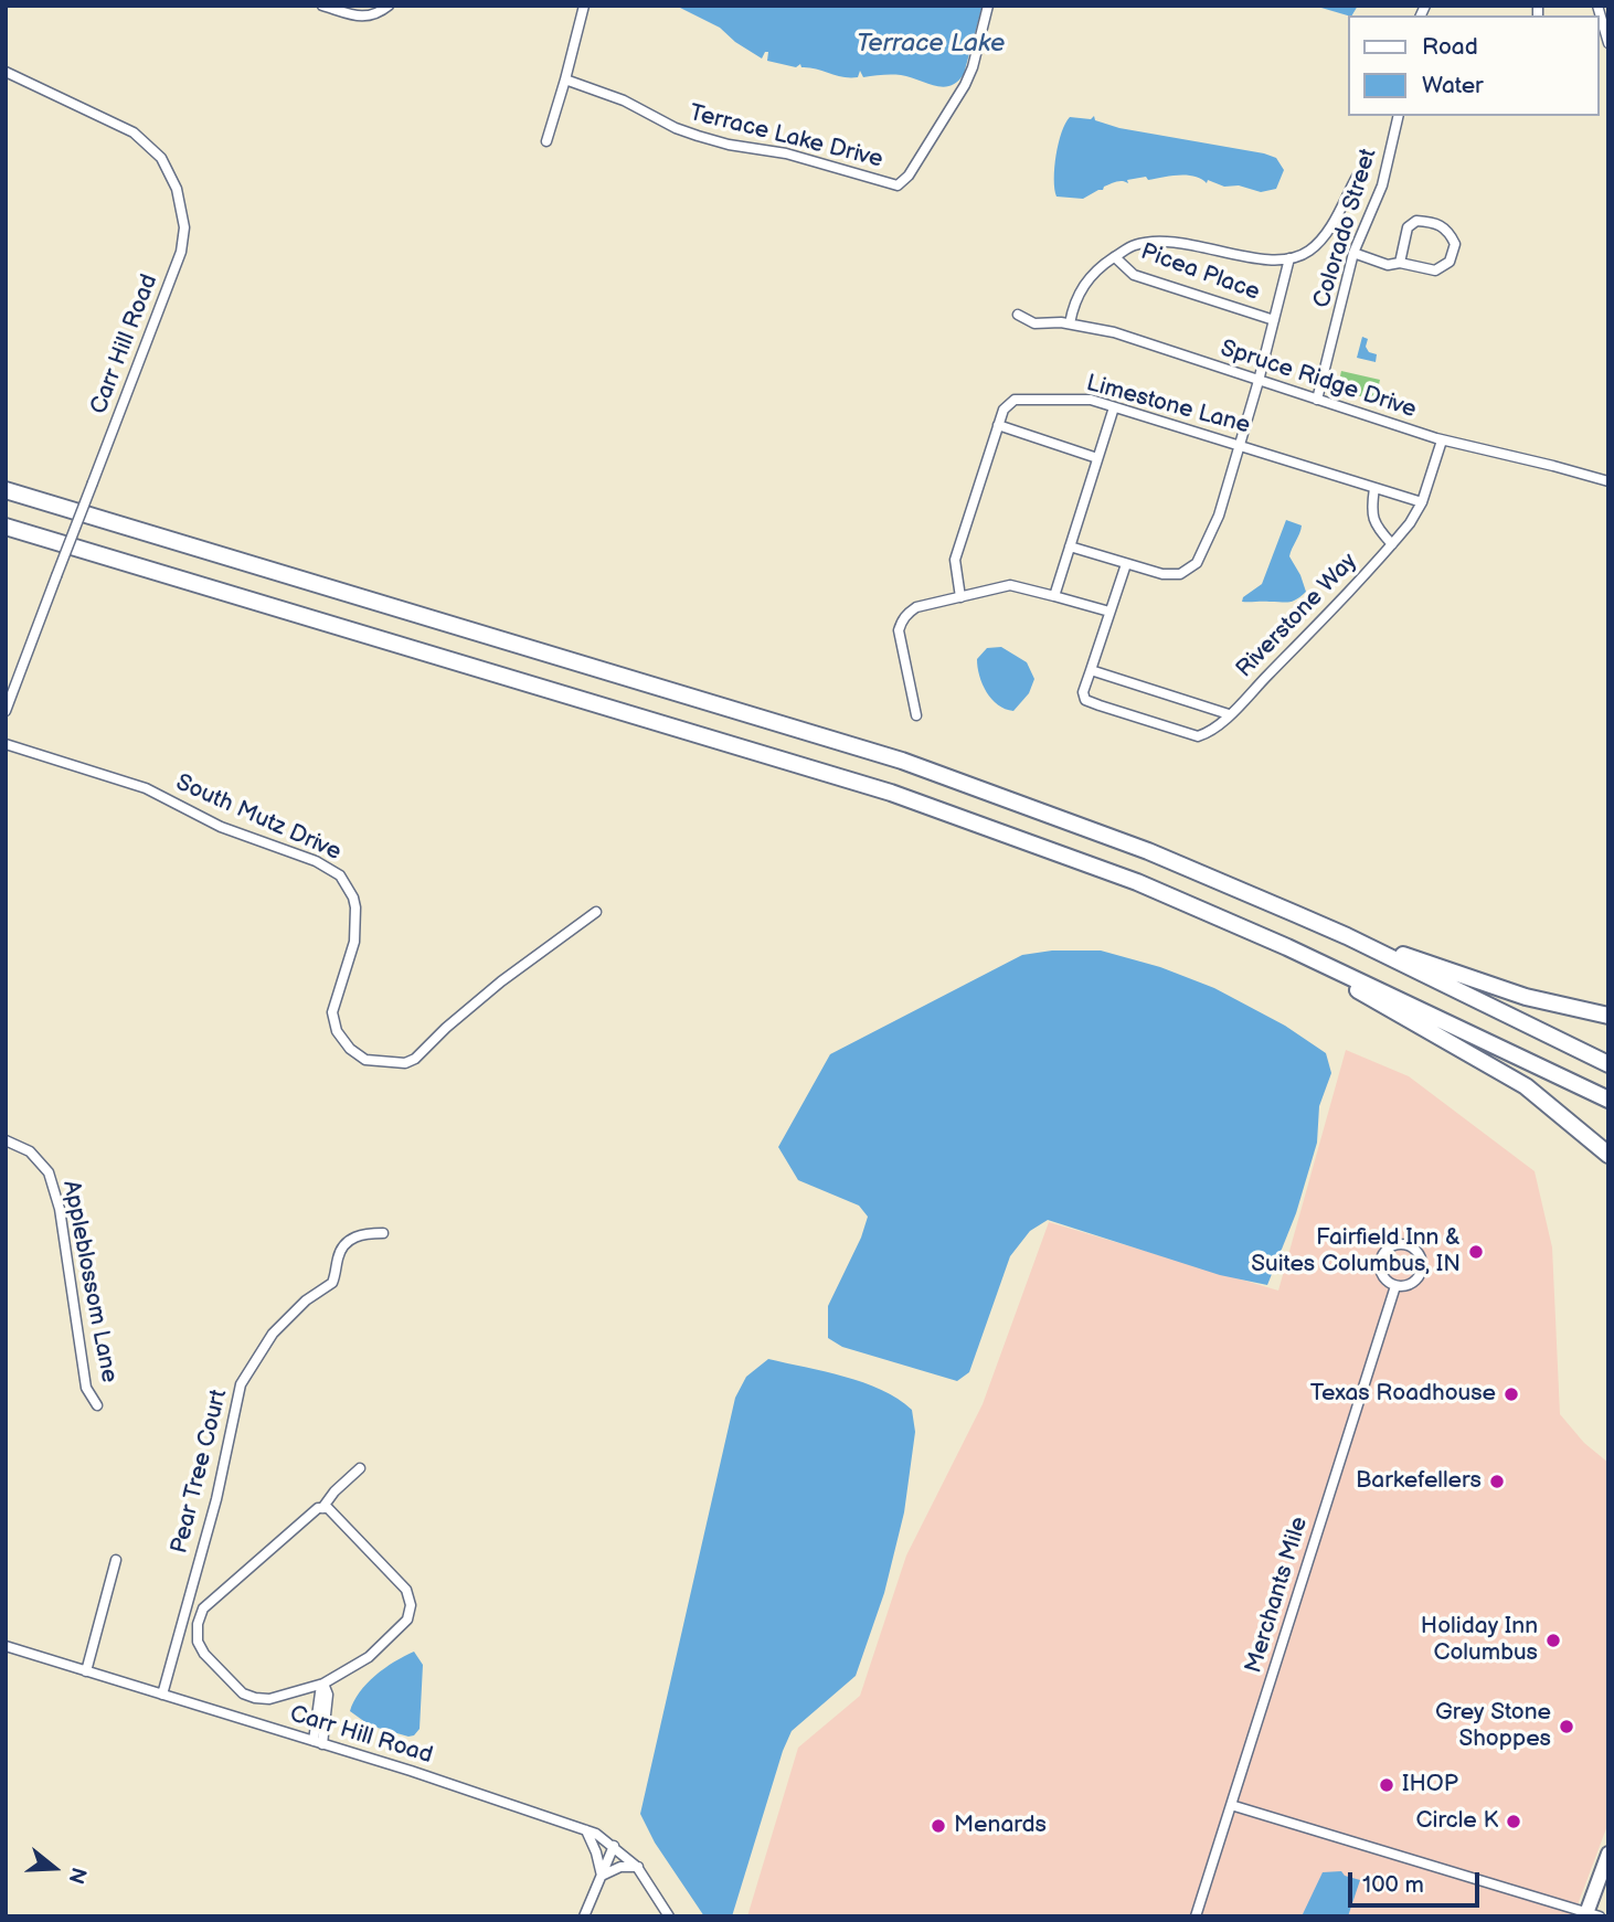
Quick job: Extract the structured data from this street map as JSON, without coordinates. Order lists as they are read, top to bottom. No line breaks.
{"streets":{"street":["Terrace Lake Drive","Colorado Street","Picea Place","Carr Hill Road","Spruce Ridge Drive","Limestone Lane","Riverstone Way","South Mutz Drive","Appleblossom Lane","Pear Tree Court","Merchants Mile"]},"crossings":[["Colorado Street","Spruce Ridge Drive"],["Carr Hill Road","Pear Tree Court"],["Spruce Ridge Drive","Riverstone Way"],["Limestone Lane","Riverstone Way"]],"water":["Terrace Lake"],"places":["Fairfield Inn & Suites Columbus, IN","Texas Roadhouse","Barkefellers","Holiday Inn Columbus","Grey Stone Shoppes","IHOP","Circle K","Menards"],"legend":["Road","Water"],"scale_bar":"100 m","north":"right"}
